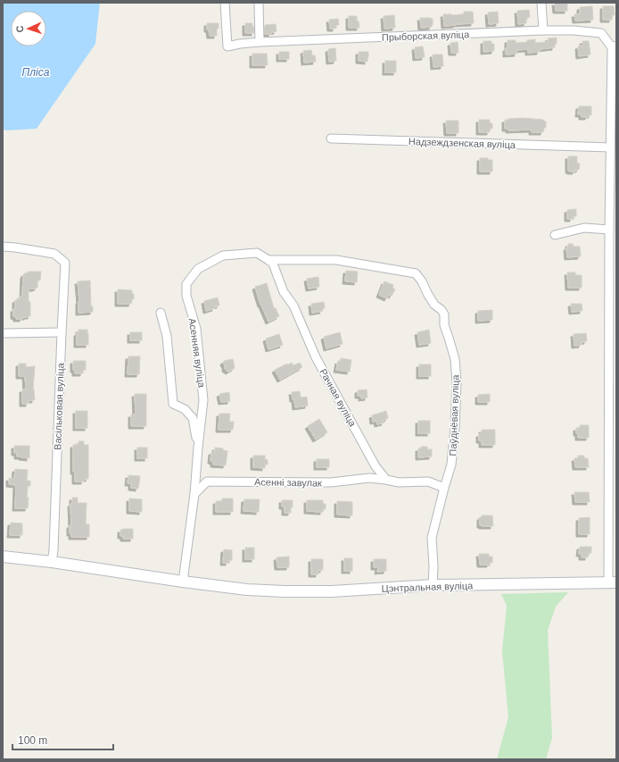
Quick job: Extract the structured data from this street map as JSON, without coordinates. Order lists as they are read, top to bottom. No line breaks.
{"streets":{"street":["Прыборская вуліца","Надзеждзенская вуліца","Асенняя вуліца","Рачная вуліца","Васільковая вуліца","Паўднёвая вуліца","Асенні завулак","Цэнтральная вуліца"]},"crossings":[["Асенняя вуліца","Рачная вуліца"],["Асенняя вуліца","Паўднёвая вуліца"],["Асенняя вуліца","Асенні завулак"],["Асенняя вуліца","Цэнтральная вуліца"],["Рачная вуліца","Паўднёвая вуліца"],["Рачная вуліца","Асенні завулак"],["Васільковая вуліца","Цэнтральная вуліца"],["Паўднёвая вуліца","Цэнтральная вуліца"]],"water":["Пліса"],"scale_bar":"100 m","north":"left"}
